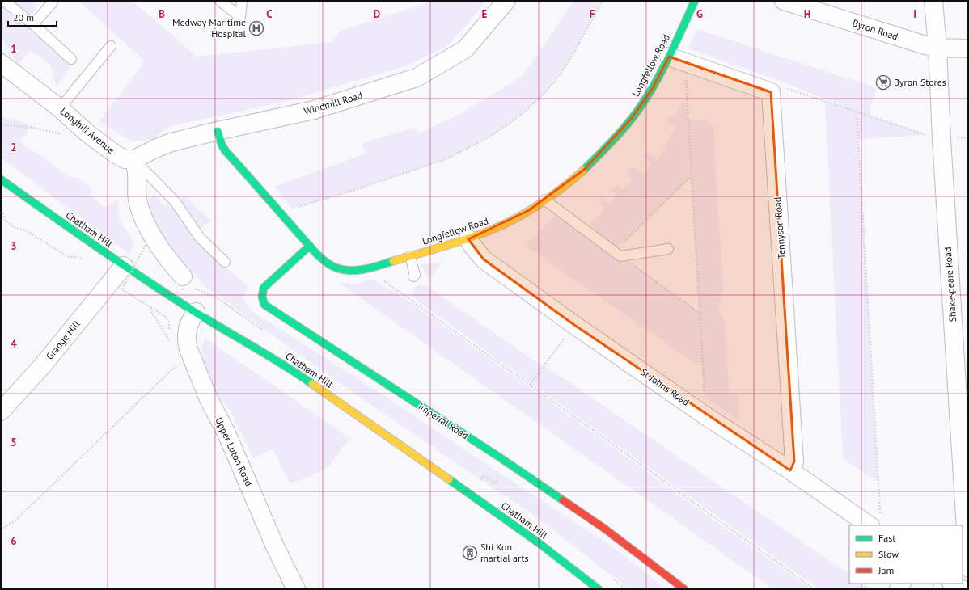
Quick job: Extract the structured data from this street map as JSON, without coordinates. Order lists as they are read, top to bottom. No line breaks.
{"streets":{"street":["Byron Road","Longfellow Road","Windmill Road","Longhill Avenue","Tennyson Road","Chatham Hill","Shakespeare Road","Grange Hill","St Johns Road","Imperial Road","Upper Luton Road"]},"crossings":[["Byron Road","Shakespeare Road"],["Longfellow Road","Windmill Road"],["Longfellow Road","St Johns Road"],["Longfellow Road","Imperial Road"],["Windmill Road","Longhill Avenue"],["Tennyson Road","St Johns Road"],["Chatham Hill","Grange Hill"],["Chatham Hill","Upper Luton Road"]],"places":{"hospital":["Medway Maritime Hospital"],"supermarket":["Byron Stores"],"building":["Shi Kon martial arts"]},"legend":["Fast","Slow","Jam"],"scale_bar":"20 m","grid":{"columns":["B","C","D","E","F","G","H","I"],"rows":["1","2","3","4","5","6"]}}
